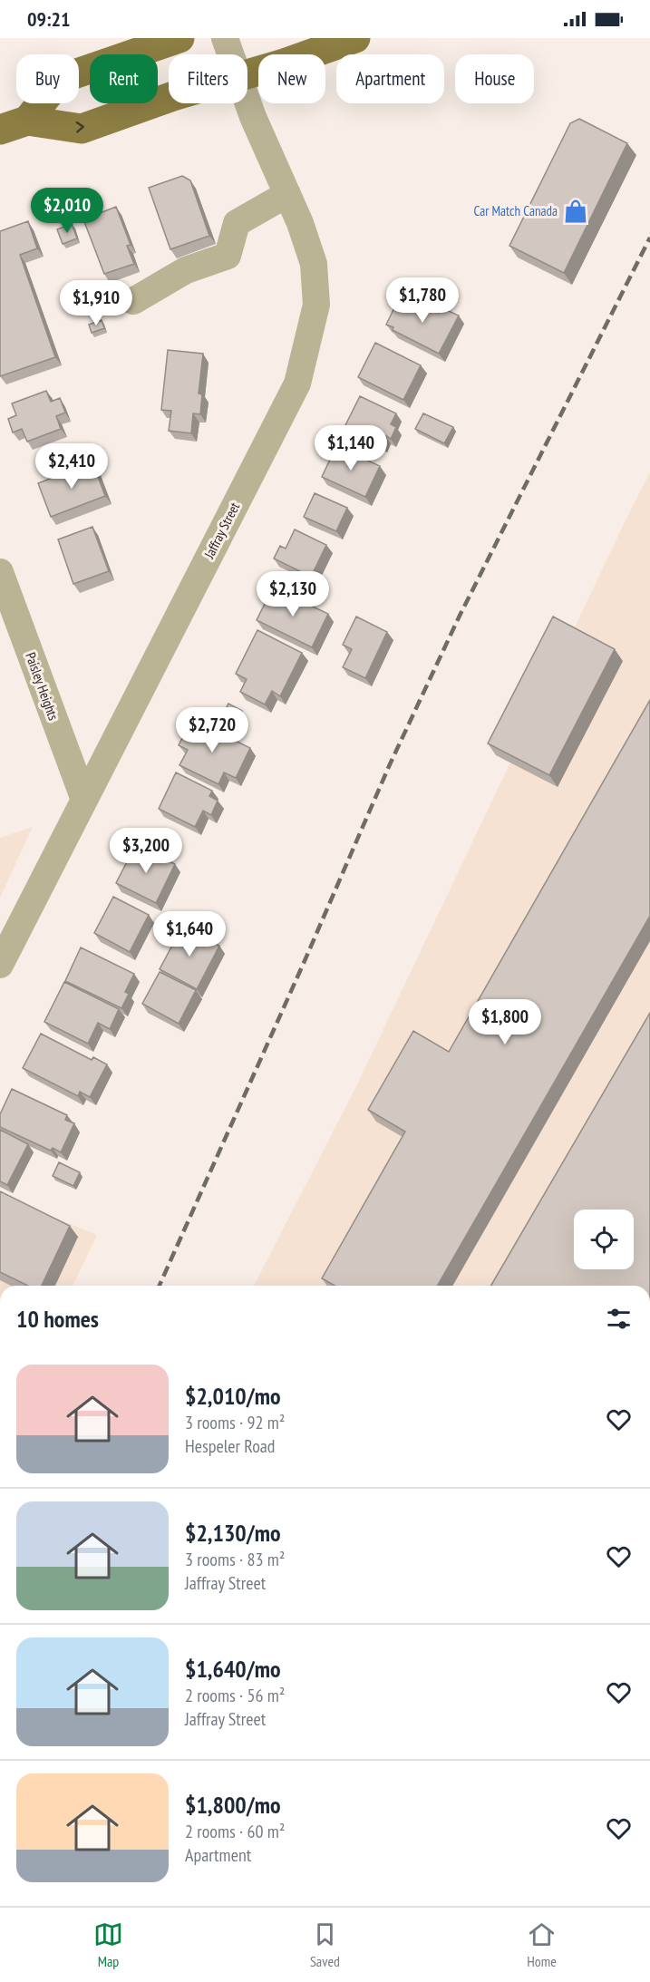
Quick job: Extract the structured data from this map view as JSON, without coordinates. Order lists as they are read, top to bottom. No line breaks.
{"streets":{"street":["Jaffray Street","Paisley Heights"]},"crossings":[["Jaffray Street","Paisley Heights"]],"places":{"shop":["Car Match Canada"]},"page":{"status":"09:21","chip":["Buy","Rent","Filters","New","Apartment","House"],"price":["$2,010","$1,780","$1,910","$1,140","$2,410","$2,130","$2,720","$3,200","$1,640","$1,800"],"heading":"10 homes","list":[{"name":"$2,010/mo","note":"3 rooms · 92 m² · Hespeler Road"},{"name":"$2,130/mo","note":"3 rooms · 83 m² · Jaffray Street"},{"name":"$1,640/mo","note":"2 rooms · 56 m² · Jaffray Street"},{"name":"$1,800/mo","note":"2 rooms · 60 m² · Apartment"}],"tabs":["Map","Saved","Home"]}}
